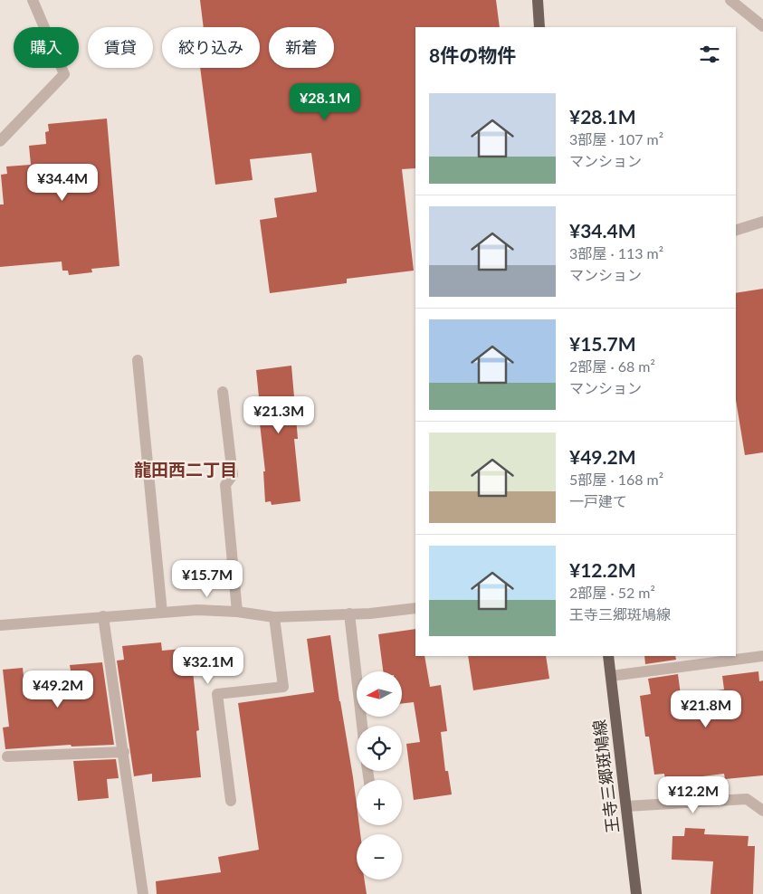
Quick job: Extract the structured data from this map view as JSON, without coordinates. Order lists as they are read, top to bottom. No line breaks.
{"streets":{"main road":["王寺三郷斑鳩線"]},"districts":["龍田西二丁目"],"north":"left","page":{"chip":["購入","賃貸","絞り込み","新着"],"heading":"8件の物件","list":[{"name":"¥28.1M","note":"3部屋 · 107 m² · マンション"},{"name":"¥34.4M","note":"3部屋 · 113 m² · マンション"},{"name":"¥15.7M","note":"2部屋 · 68 m² · マンション"},{"name":"¥49.2M","note":"5部屋 · 168 m² · 一戸建て"},{"name":"¥12.2M","note":"2部屋 · 52 m² · 王寺三郷斑鳩線"}],"price":["¥28.1M","¥34.4M","¥21.3M","¥15.7M","¥32.1M","¥49.2M","¥21.8M","¥12.2M"],"map_buttons":["+","−"]}}
